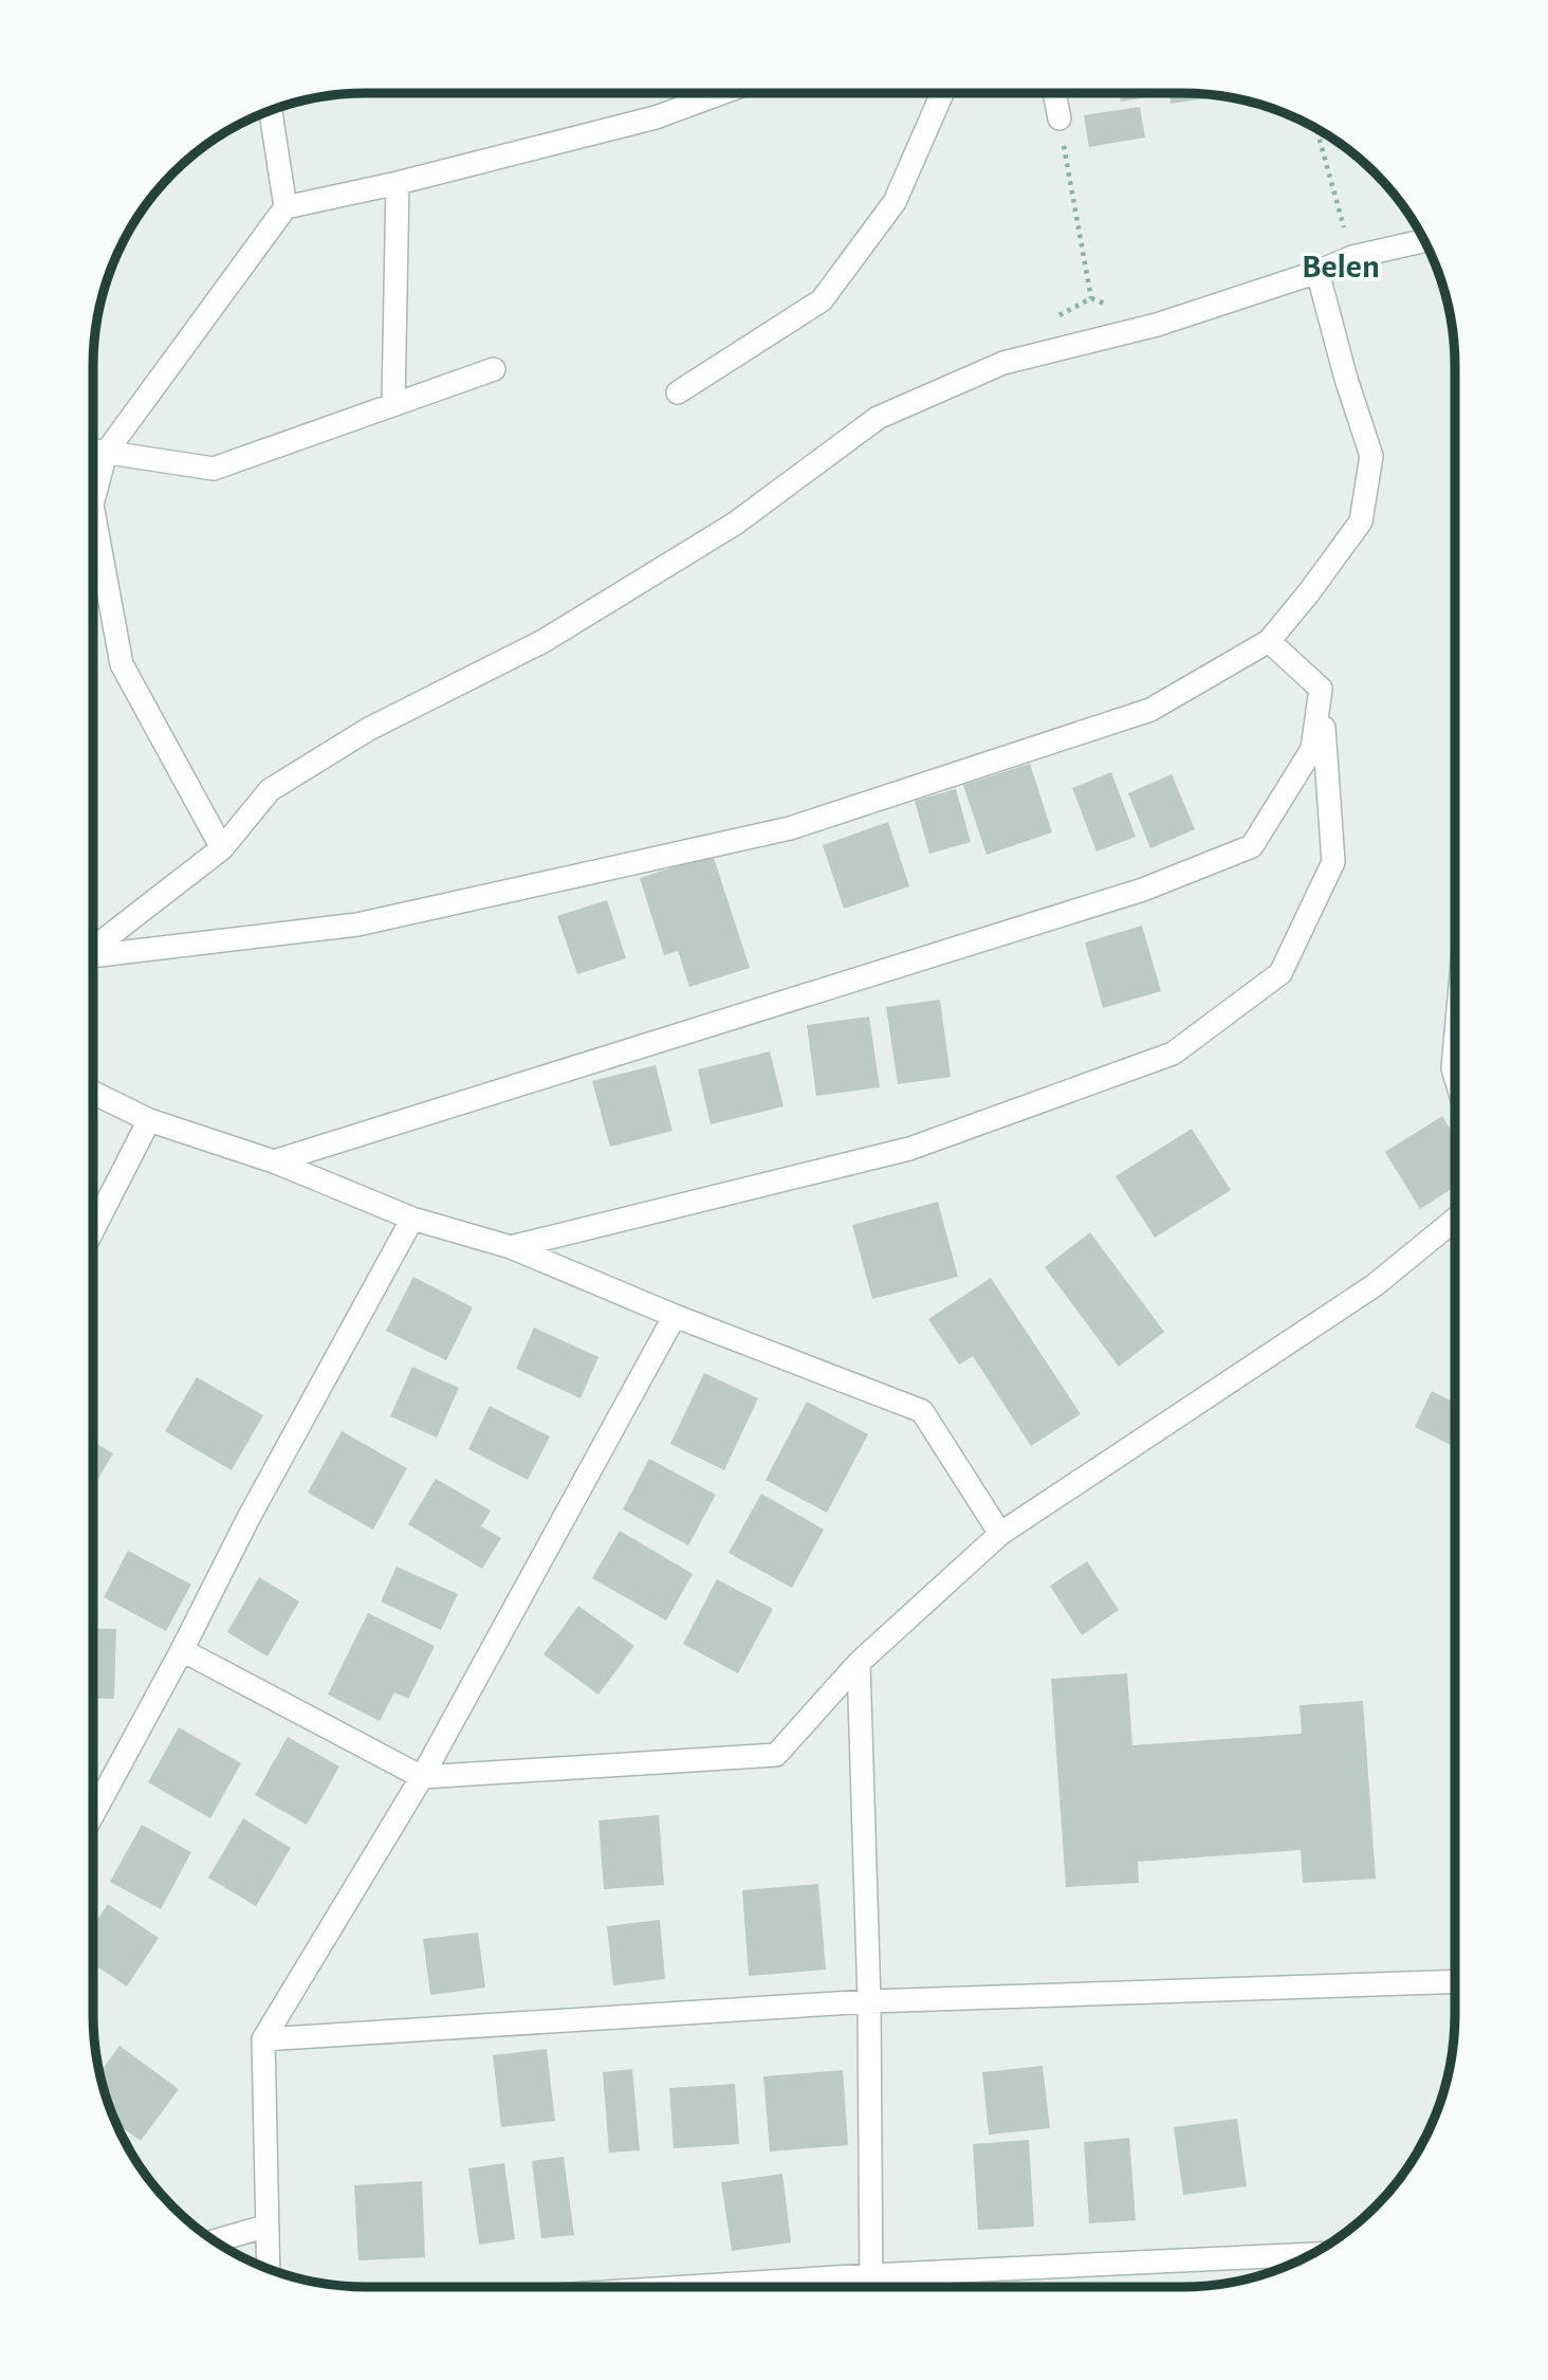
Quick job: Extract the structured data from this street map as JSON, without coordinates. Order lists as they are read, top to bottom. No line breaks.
{"districts":["Belen"]}
